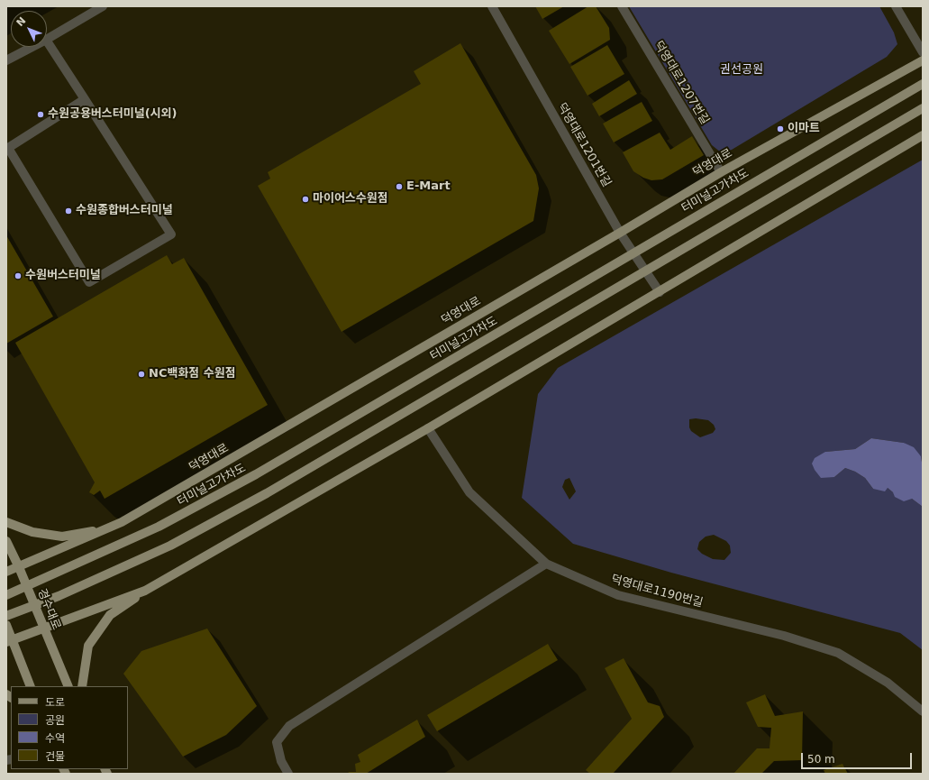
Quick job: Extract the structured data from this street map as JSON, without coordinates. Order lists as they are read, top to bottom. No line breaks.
{"streets":{"main road":["덕영대로","터미널고가차도","경수대로"],"street":["덕영대로1207번길","덕영대로1201번길","덕영대로1190번길"]},"crossings":[["덕영대로1207번길","덕영대로"],["덕영대로1201번길","덕영대로"],["덕영대로","경수대로"]],"parks":["권선공원"],"places":["수원공용버스터미널(시외)","이마트","E-Mart","마이어스수원점","수원종합버스터미널","수원버스터미널","NC백화점 수원점"],"legend":["도로","공원","수역","건물"],"scale_bar":"50 m","north":"top left"}
